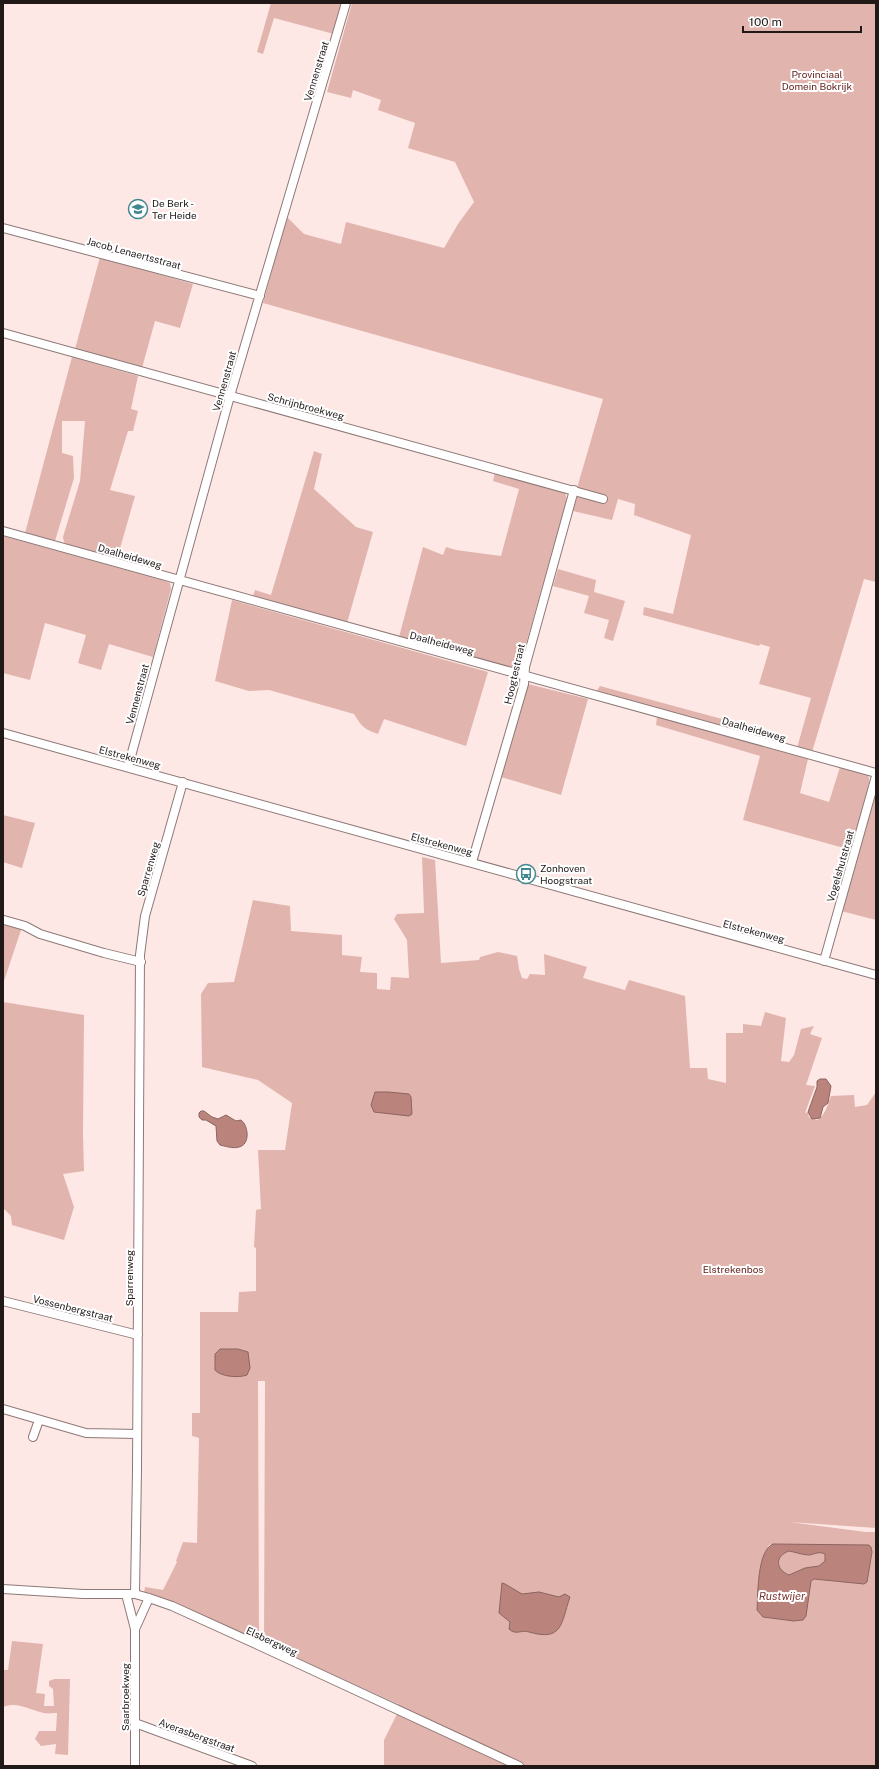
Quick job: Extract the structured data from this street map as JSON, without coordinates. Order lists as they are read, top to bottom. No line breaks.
{"streets":{"street":["Vennenstraat","Jacob Lenaertsstraat","Schrijnbroekweg","Daalheideweg","Hoogtestraat","Elstrekenweg","Vogelshutstraat","Sparrenweg","Vossenbergstraat","Elsbergweg","Saarbroekweg","Averasbergstraat"]},"crossings":[["Vennenstraat","Jacob Lenaertsstraat"],["Vennenstraat","Schrijnbroekweg"],["Vennenstraat","Daalheideweg"],["Vennenstraat","Elstrekenweg"],["Schrijnbroekweg","Hoogtestraat"],["Daalheideweg","Hoogtestraat"],["Daalheideweg","Vogelshutstraat"],["Hoogtestraat","Elstrekenweg"],["Elstrekenweg","Vogelshutstraat"],["Elstrekenweg","Sparrenweg"],["Sparrenweg","Vossenbergstraat"],["Sparrenweg","Elsbergweg"],["Elsbergweg","Saarbroekweg"],["Saarbroekweg","Averasbergstraat"]],"water":["Rustwijer"],"parks":["Provinciaal Domein Bokrijk","Elstrekenbos"],"places":{"school or university":["De Berk - Ter Heide"],"bus stop":["Zonhoven Hoogstraat"]},"scale_bar":"100 m"}
